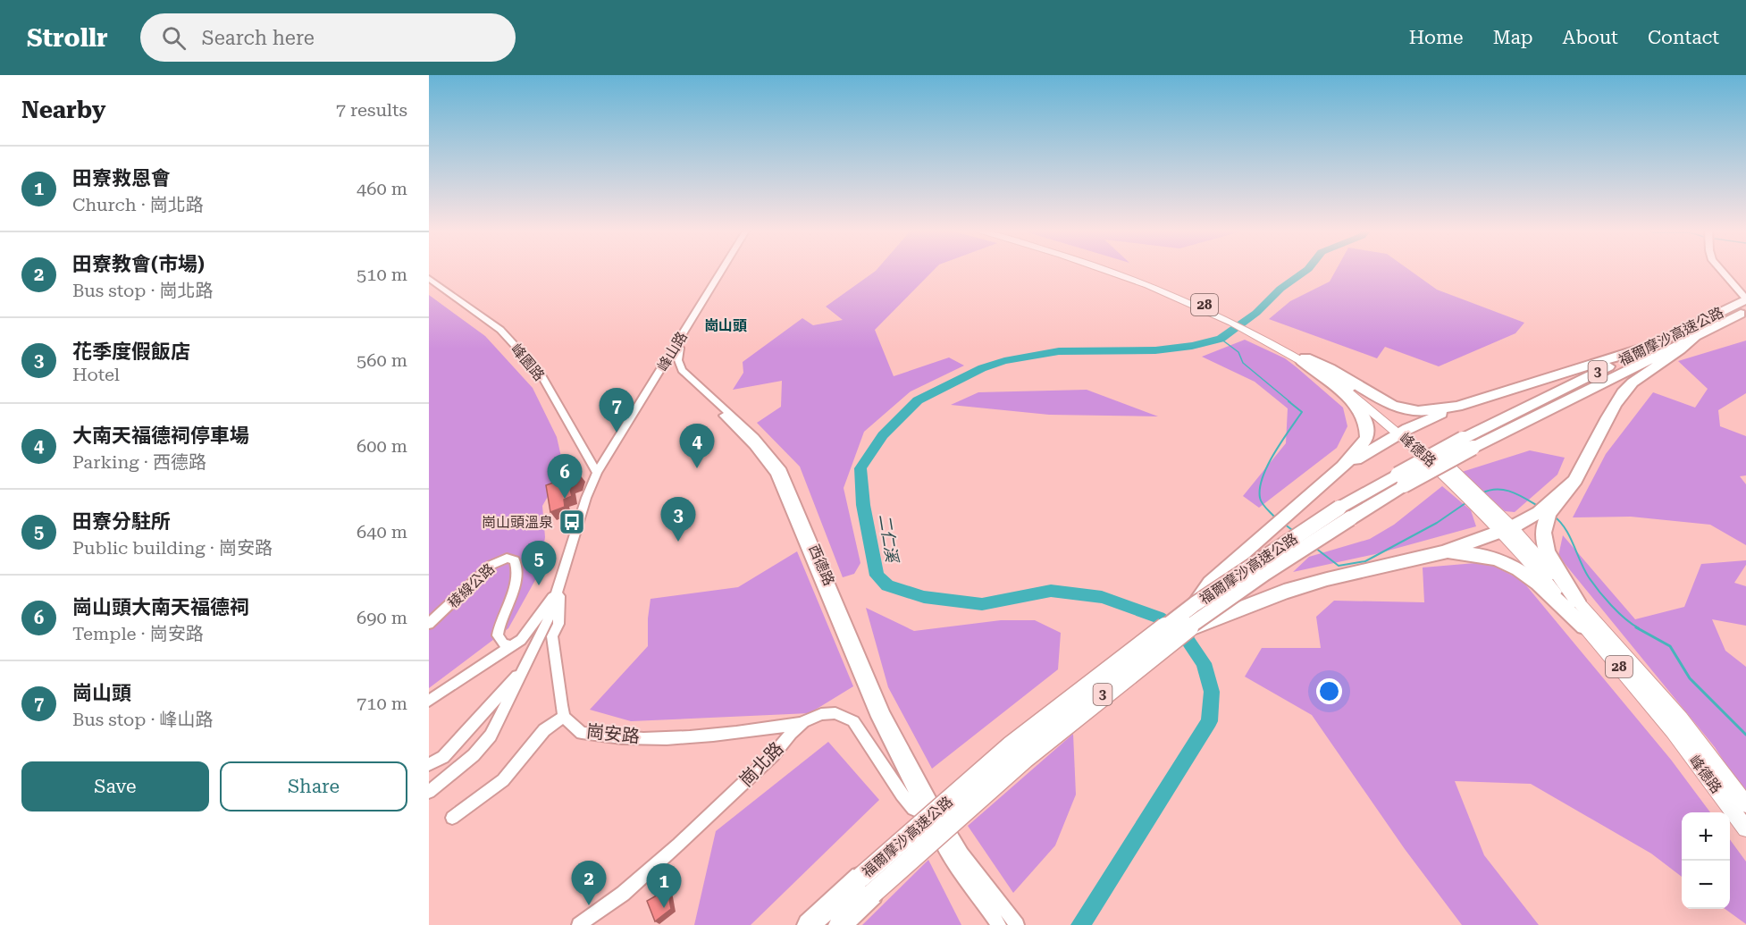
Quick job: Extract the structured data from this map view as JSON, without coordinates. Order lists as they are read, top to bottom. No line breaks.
{"streets":{"highway":["福爾摩沙高速公路","3"],"main road":["28","峰德路"],"street":["峰山路","峰園路","西德路","稜線公路","崗安路","崗北路"]},"crossings":[["峰山路","峰園路"],["峰山路","西德路"],["西德路","崗北路"],["崗安路","崗北路"]],"districts":["崗山頭"],"water":["二仁溪"],"places":{"bus stop":["崗山頭溫泉"]},"page":{"header":"Strollr","search":"Search here","nav":["Home","Map","About","Contact"],"heading":["Nearby","7 results"],"list":[{"mark":"1","name":"田寮救恩會","note":"Church · 崗北路","value":"460 m"},{"mark":"2","name":"田寮教會(市場)","note":"Bus stop · 崗北路","value":"510 m"},{"mark":"3","name":"花季度假飯店","note":"Hotel","value":"560 m"},{"mark":"4","name":"大南天福德祠停車場","note":"Parking · 西德路","value":"600 m"},{"mark":"5","name":"田寮分駐所","note":"Public building · 崗安路","value":"640 m"},{"mark":"6","name":"崗山頭大南天福德祠","note":"Temple · 崗安路","value":"690 m"},{"mark":"7","name":"崗山頭","note":"Bus stop · 峰山路","value":"710 m"}],"pins":["7","4","6","3","5","2","1"],"buttons":["Save","Share"],"map_buttons":["+","−"]}}
